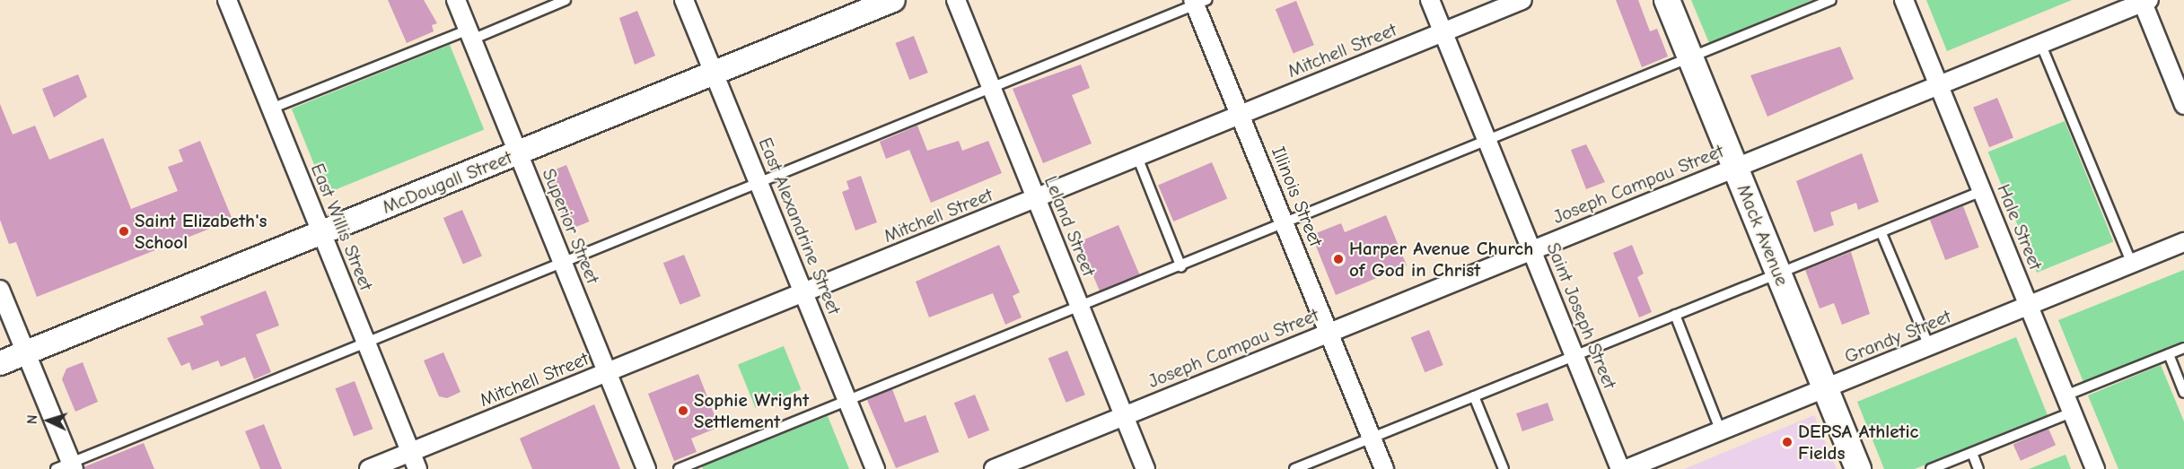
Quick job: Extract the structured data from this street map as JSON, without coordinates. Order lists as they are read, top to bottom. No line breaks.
{"streets":{"main road":["Mack Avenue"],"street":["Mitchell Street","McDougall Street","Joseph Campau Street","Illinois Street","Superior Street","East Alexandrine Street","Leland Street","East Willis Street","Hale Street","Saint Joseph Street","Grandy Street"]},"crossings":[["Mitchell Street","Illinois Street"],["Mitchell Street","Superior Street"],["Mitchell Street","East Alexandrine Street"],["Mitchell Street","Leland Street"],["Mitchell Street","East Willis Street"],["Mitchell Street","Saint Joseph Street"],["McDougall Street","Superior Street"],["McDougall Street","East Alexandrine Street"],["McDougall Street","East Willis Street"],["Joseph Campau Street","Illinois Street"],["Joseph Campau Street","Leland Street"],["Joseph Campau Street","Hale Street"],["Joseph Campau Street","Mack Avenue"],["Joseph Campau Street","Saint Joseph Street"],["Hale Street","Grandy Street"],["Mack Avenue","Grandy Street"]],"places":["Saint Elizabeth's School","Harper Avenue Church of God in Christ","Sophie Wright Settlement","DEPSA Athletic Fields"],"north":"left"}
